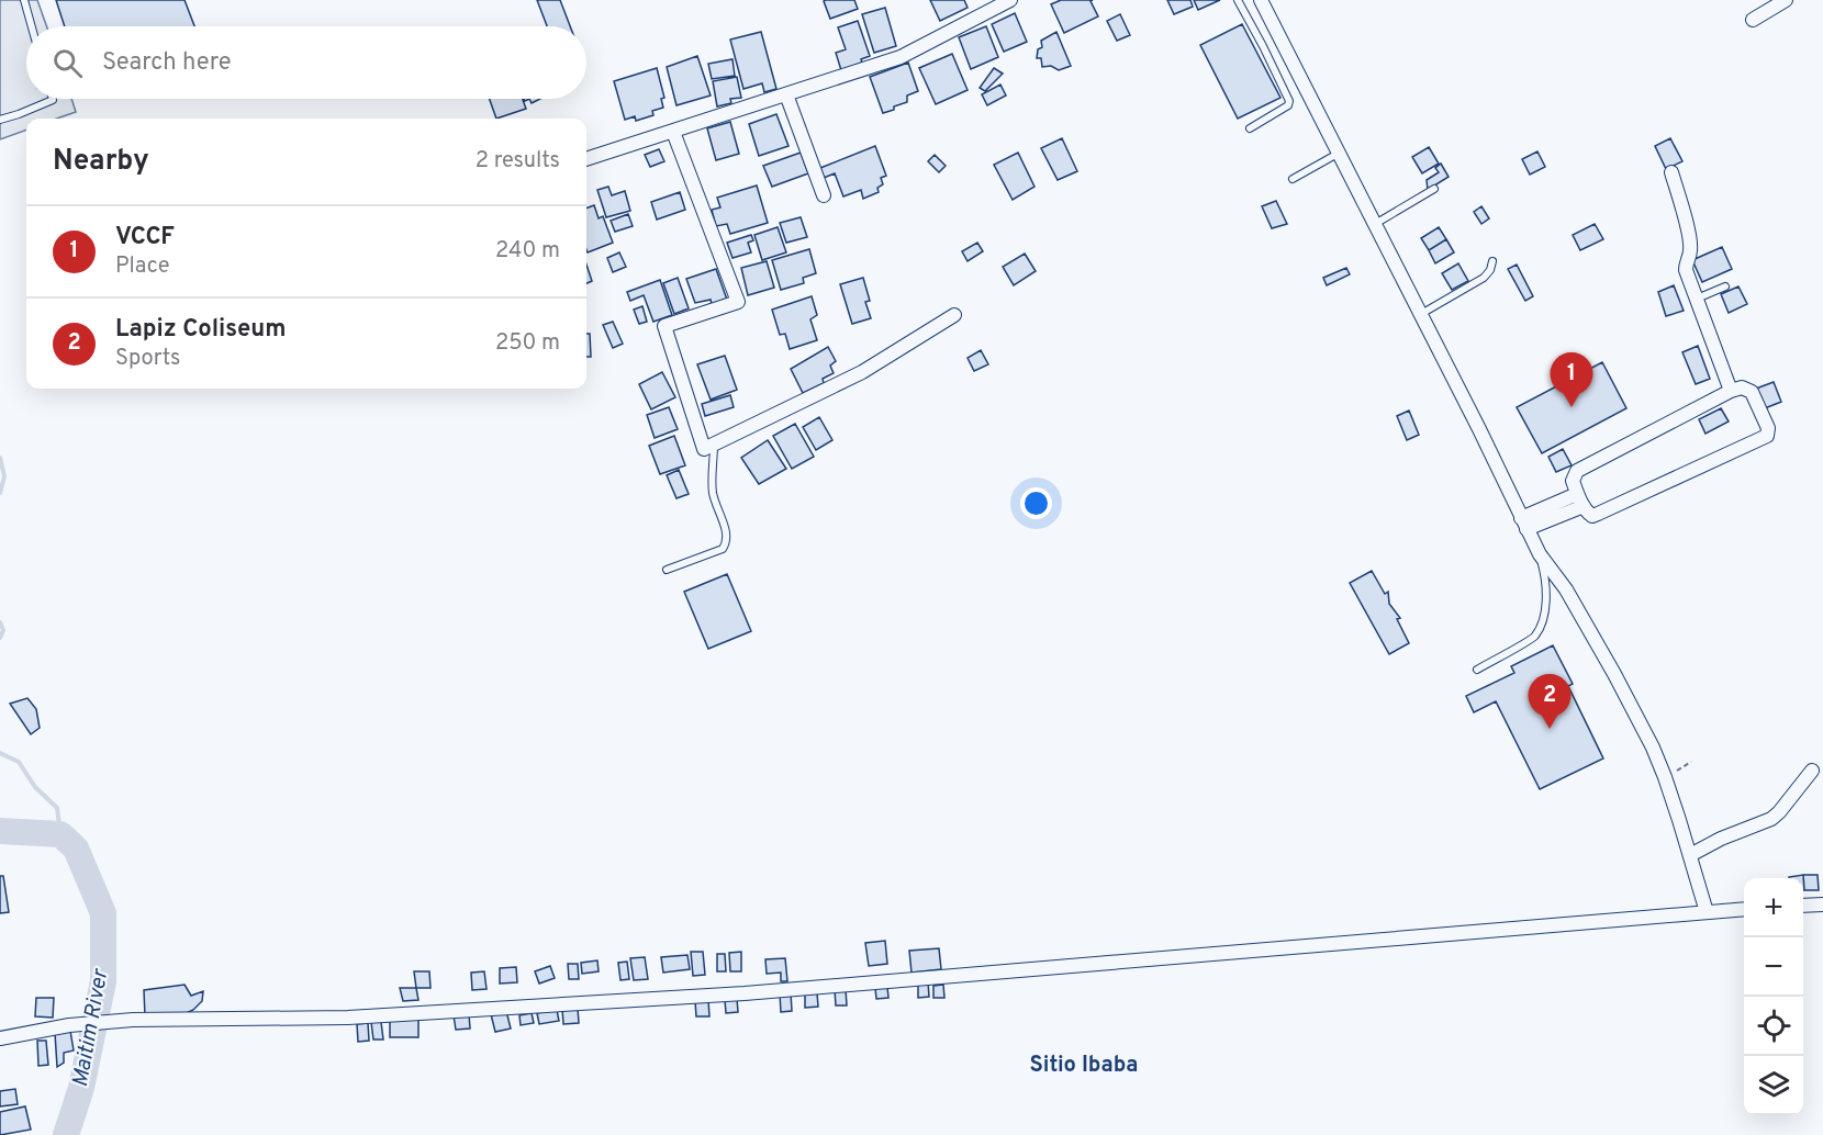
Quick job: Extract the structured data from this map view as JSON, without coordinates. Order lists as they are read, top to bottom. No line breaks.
{"districts":["Sitio Ibaba"],"water":["Maitim River"],"page":{"search":"Search here","heading":["Nearby","2 results"],"list":[{"mark":"1","name":"VCCF","note":"Place","value":"240 m"},{"mark":"2","name":"Lapiz Coliseum","note":"Sports","value":"250 m"}],"pins":["1","2"],"map_buttons":["+","−"]}}
